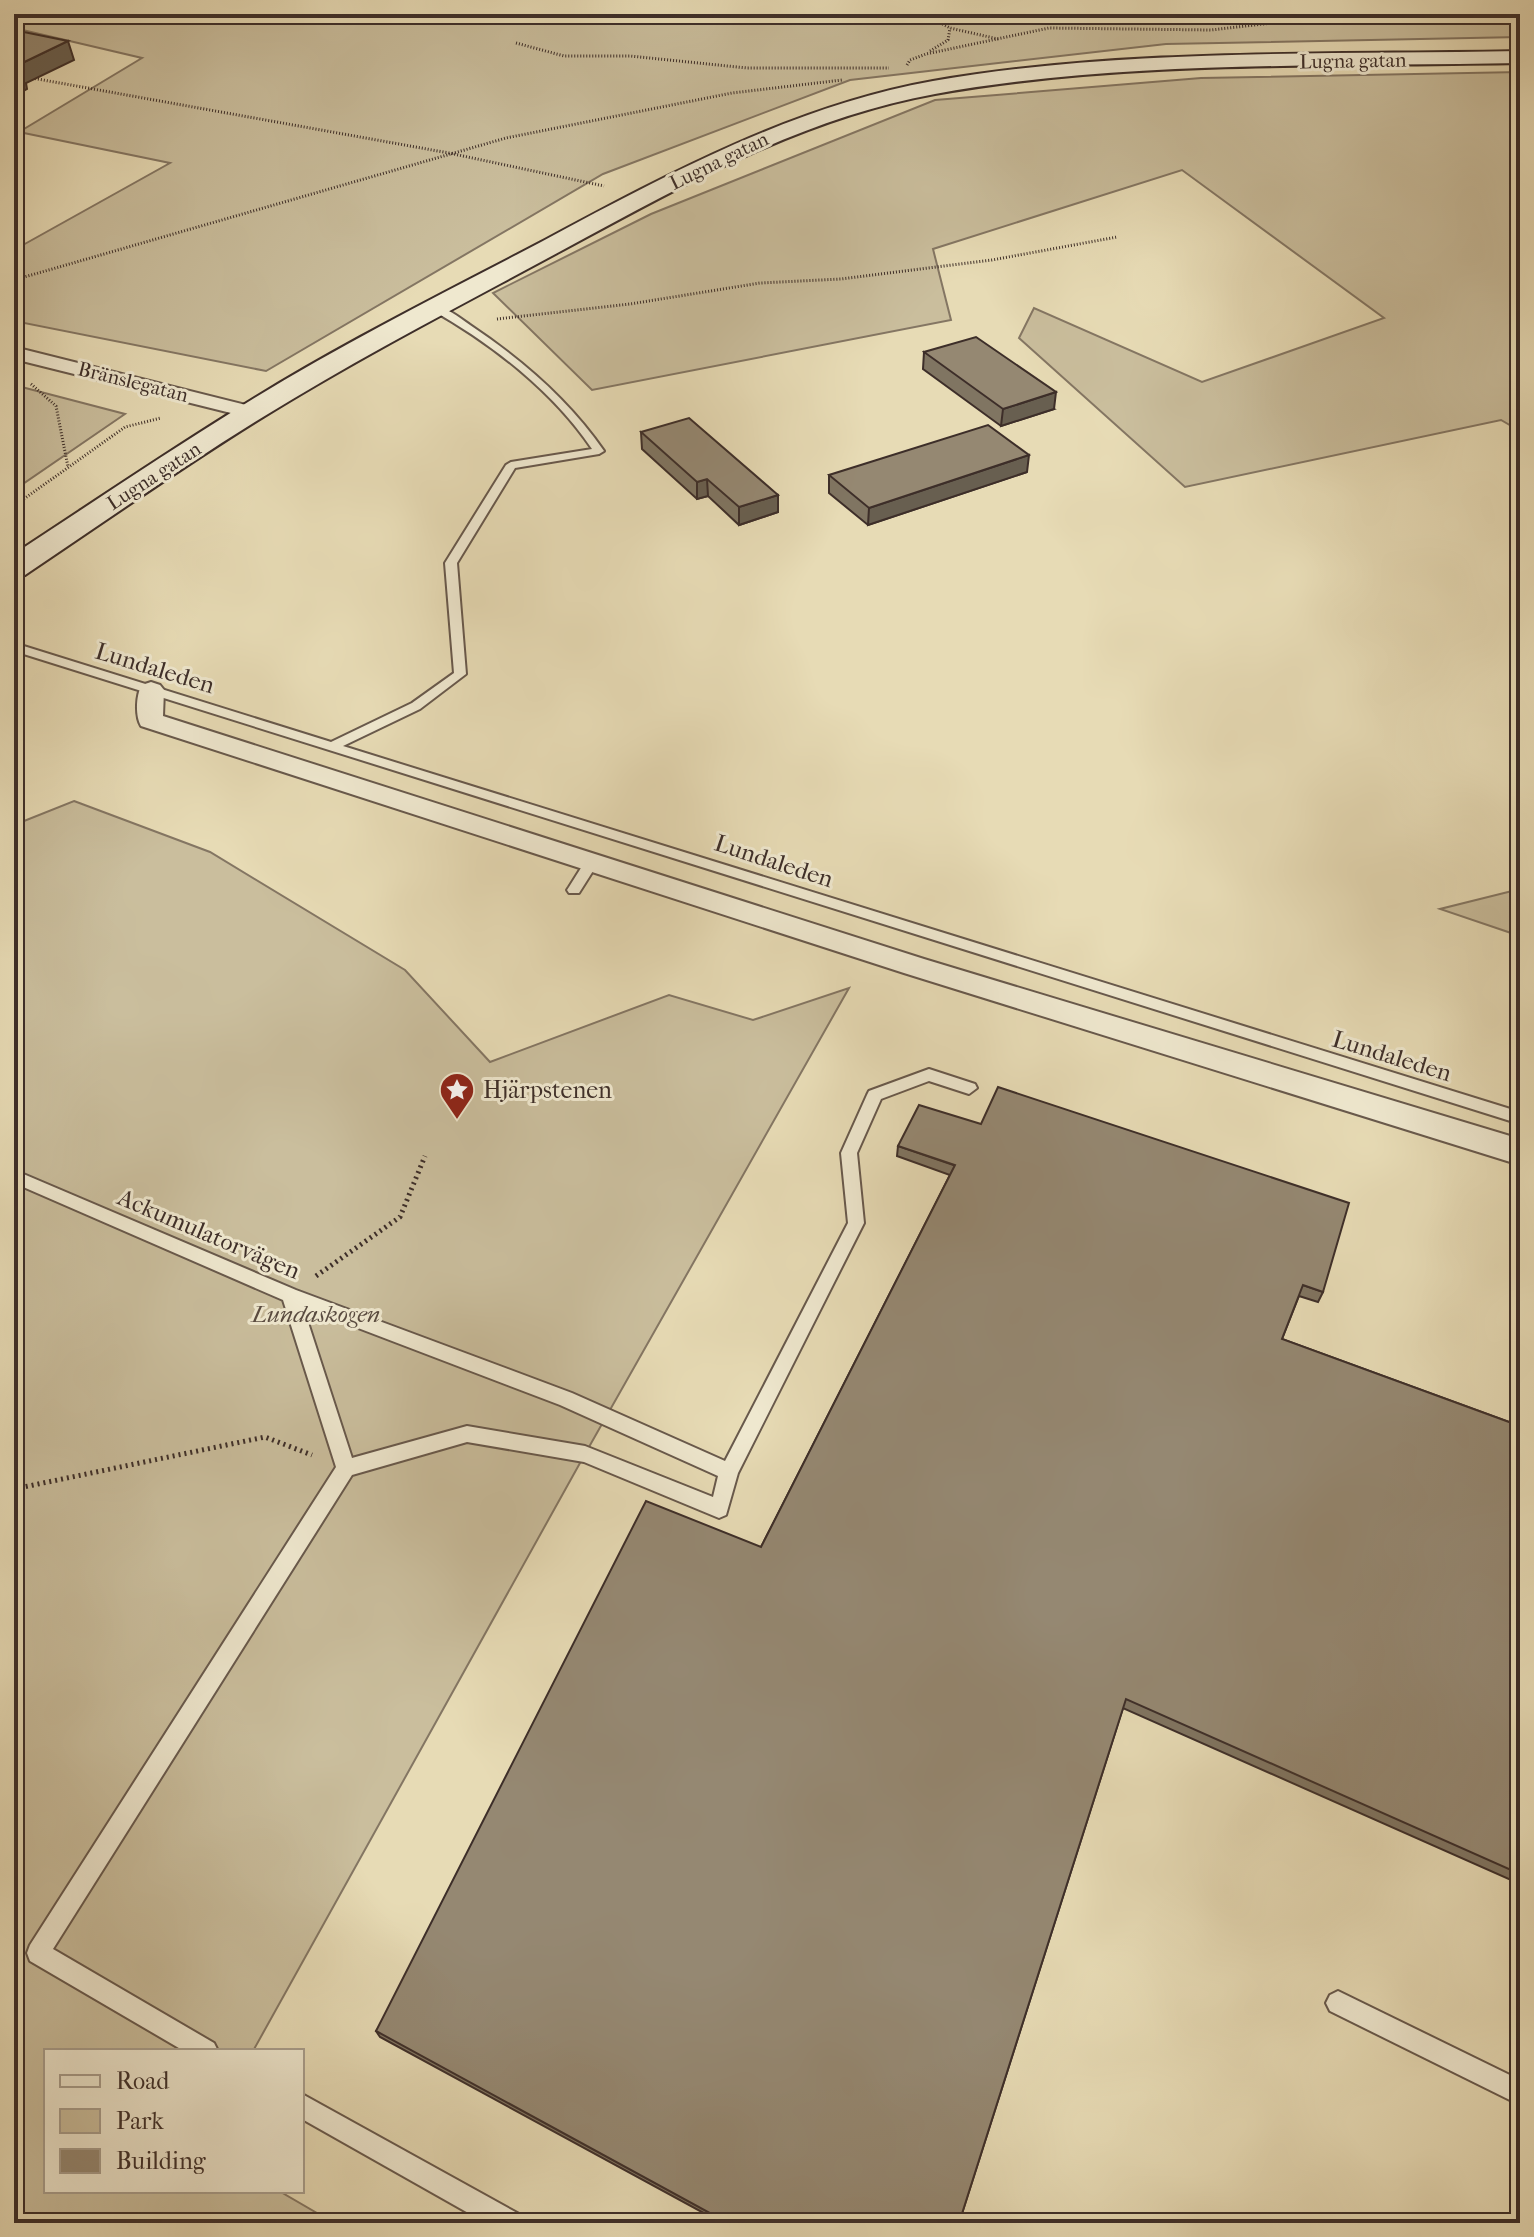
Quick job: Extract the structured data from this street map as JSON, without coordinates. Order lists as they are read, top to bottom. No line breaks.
{"streets":{"main road":["Lugna gatan"],"street":["Bränslegatan"],"lane":["Lundaleden","Ackumulatorvägen"]},"crossings":[["Lugna gatan","Bränslegatan"]],"parks":["Lundaskogen"],"places":{"place":["Hjärpstenen"]},"legend":["Road","Park","Building"]}
